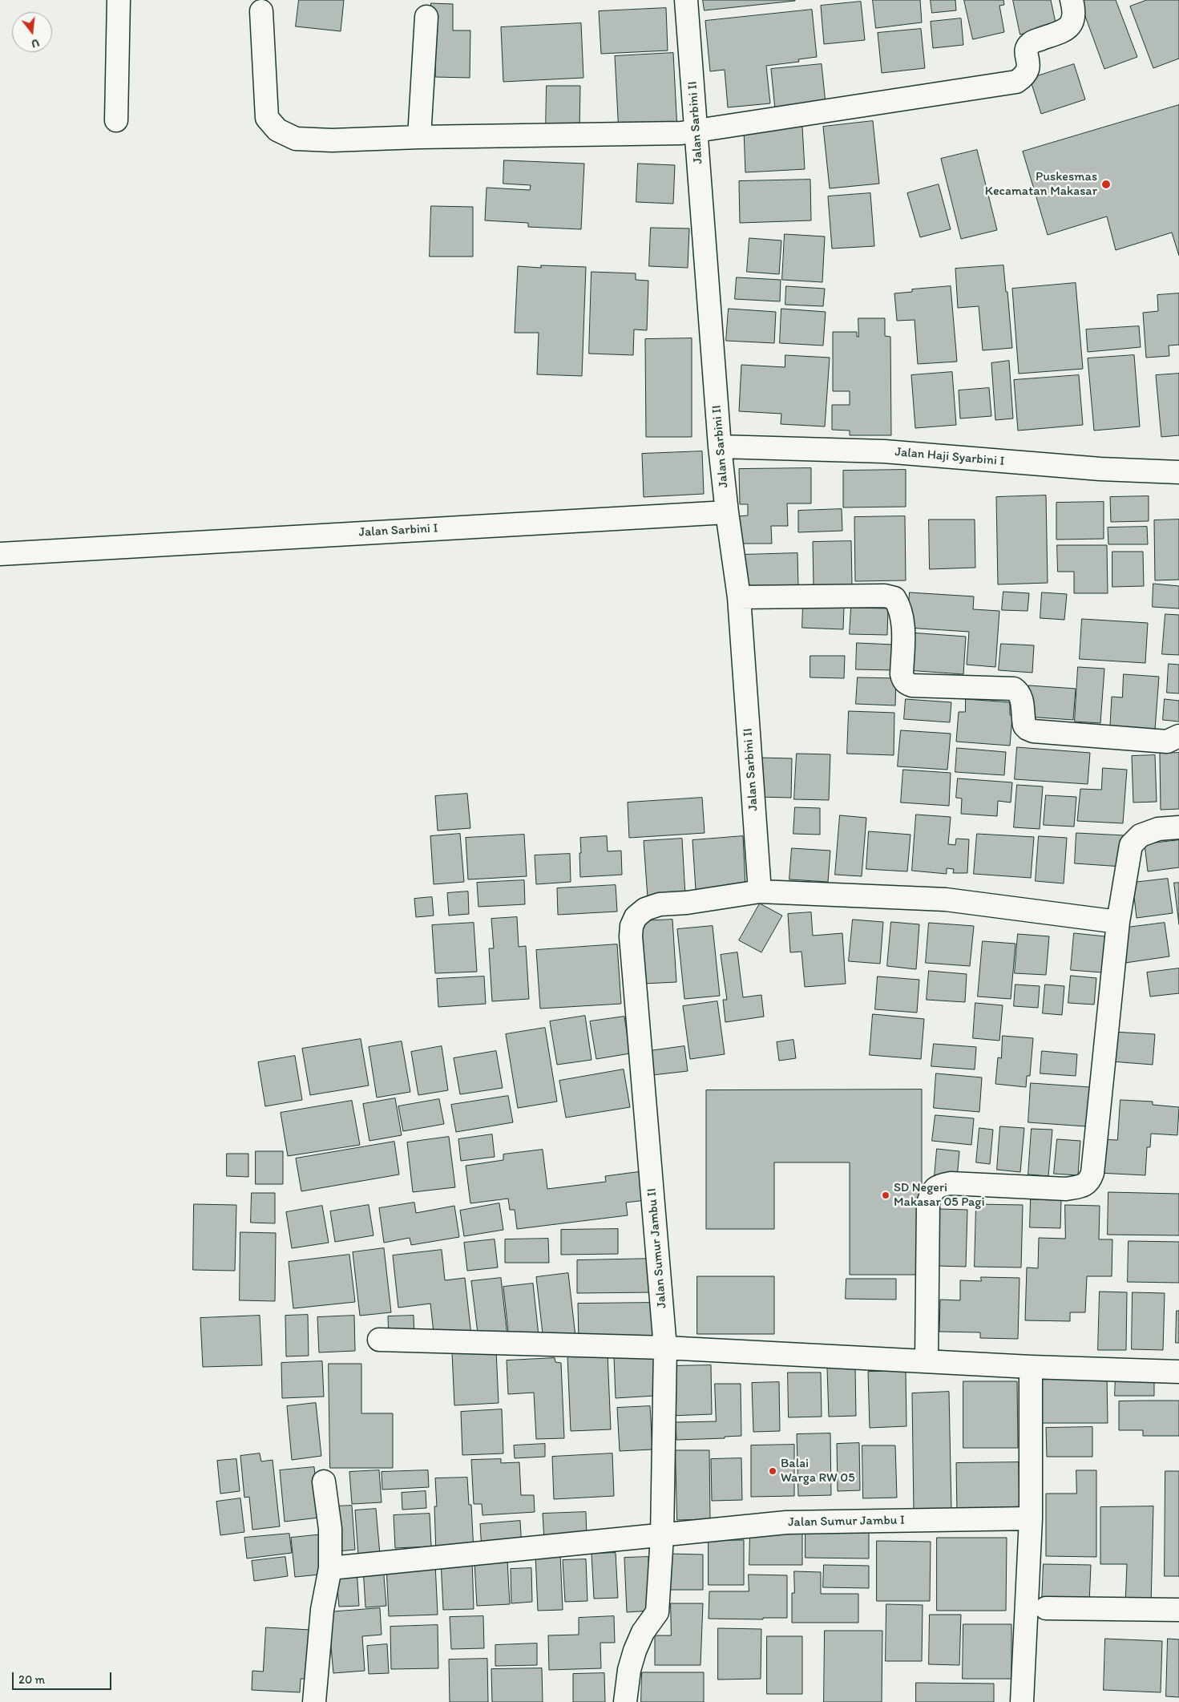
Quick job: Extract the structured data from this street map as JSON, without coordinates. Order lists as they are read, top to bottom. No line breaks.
{"streets":{"street":["Jalan Sarbini II","Jalan Haji Syarbini I","Jalan Sarbini I","Jalan Sumur Jambu II","Jalan Sumur Jambu I"]},"crossings":[["Jalan Sarbini II","Jalan Haji Syarbini I"],["Jalan Sarbini II","Jalan Sarbini I"],["Jalan Sarbini II","Jalan Sumur Jambu II"],["Jalan Sumur Jambu II","Jalan Sumur Jambu I"]],"places":["Puskesmas Kecamatan Makasar","SD Negeri Makasar 05 Pagi","Balai Warga RW 05"],"scale_bar":"20 m","north":"bottom"}
